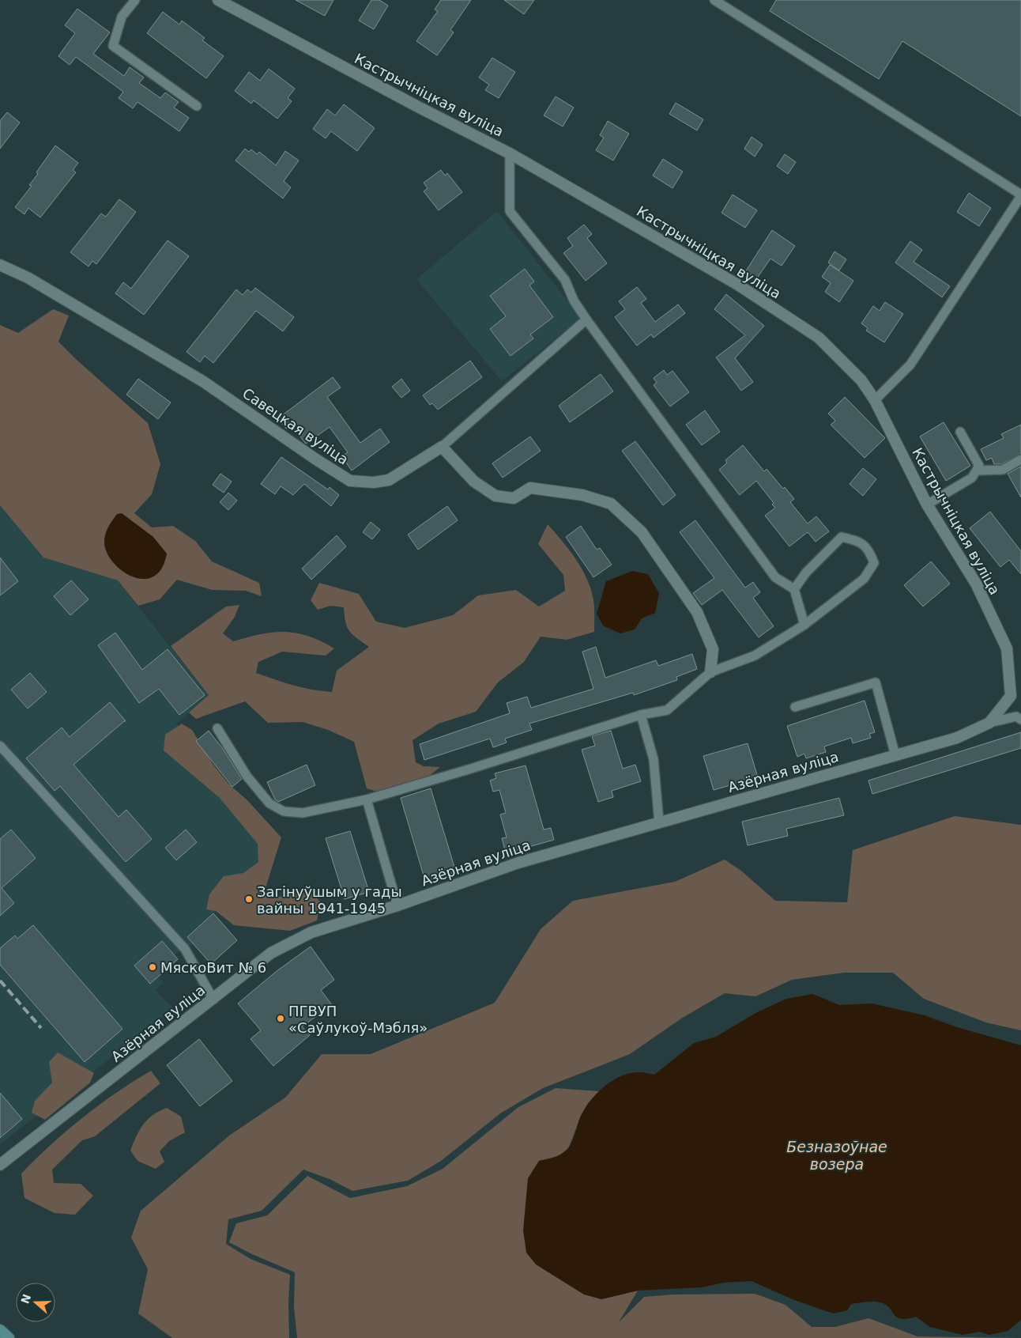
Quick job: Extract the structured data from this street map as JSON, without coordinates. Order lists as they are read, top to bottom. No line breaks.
{"streets":{"street":["Кастрычніцкая вуліца","Савецкая вуліца","Азёрная вуліца"]},"crossings":[["Кастрычніцкая вуліца","Азёрная вуліца"]],"water":["Безназоўнае возера"],"places":["Загінуўшым у гады вайны 1941-1945","МяскоВит № 6","ПГВУП «Саўлукоў-Мэбля»"],"north":"left"}
